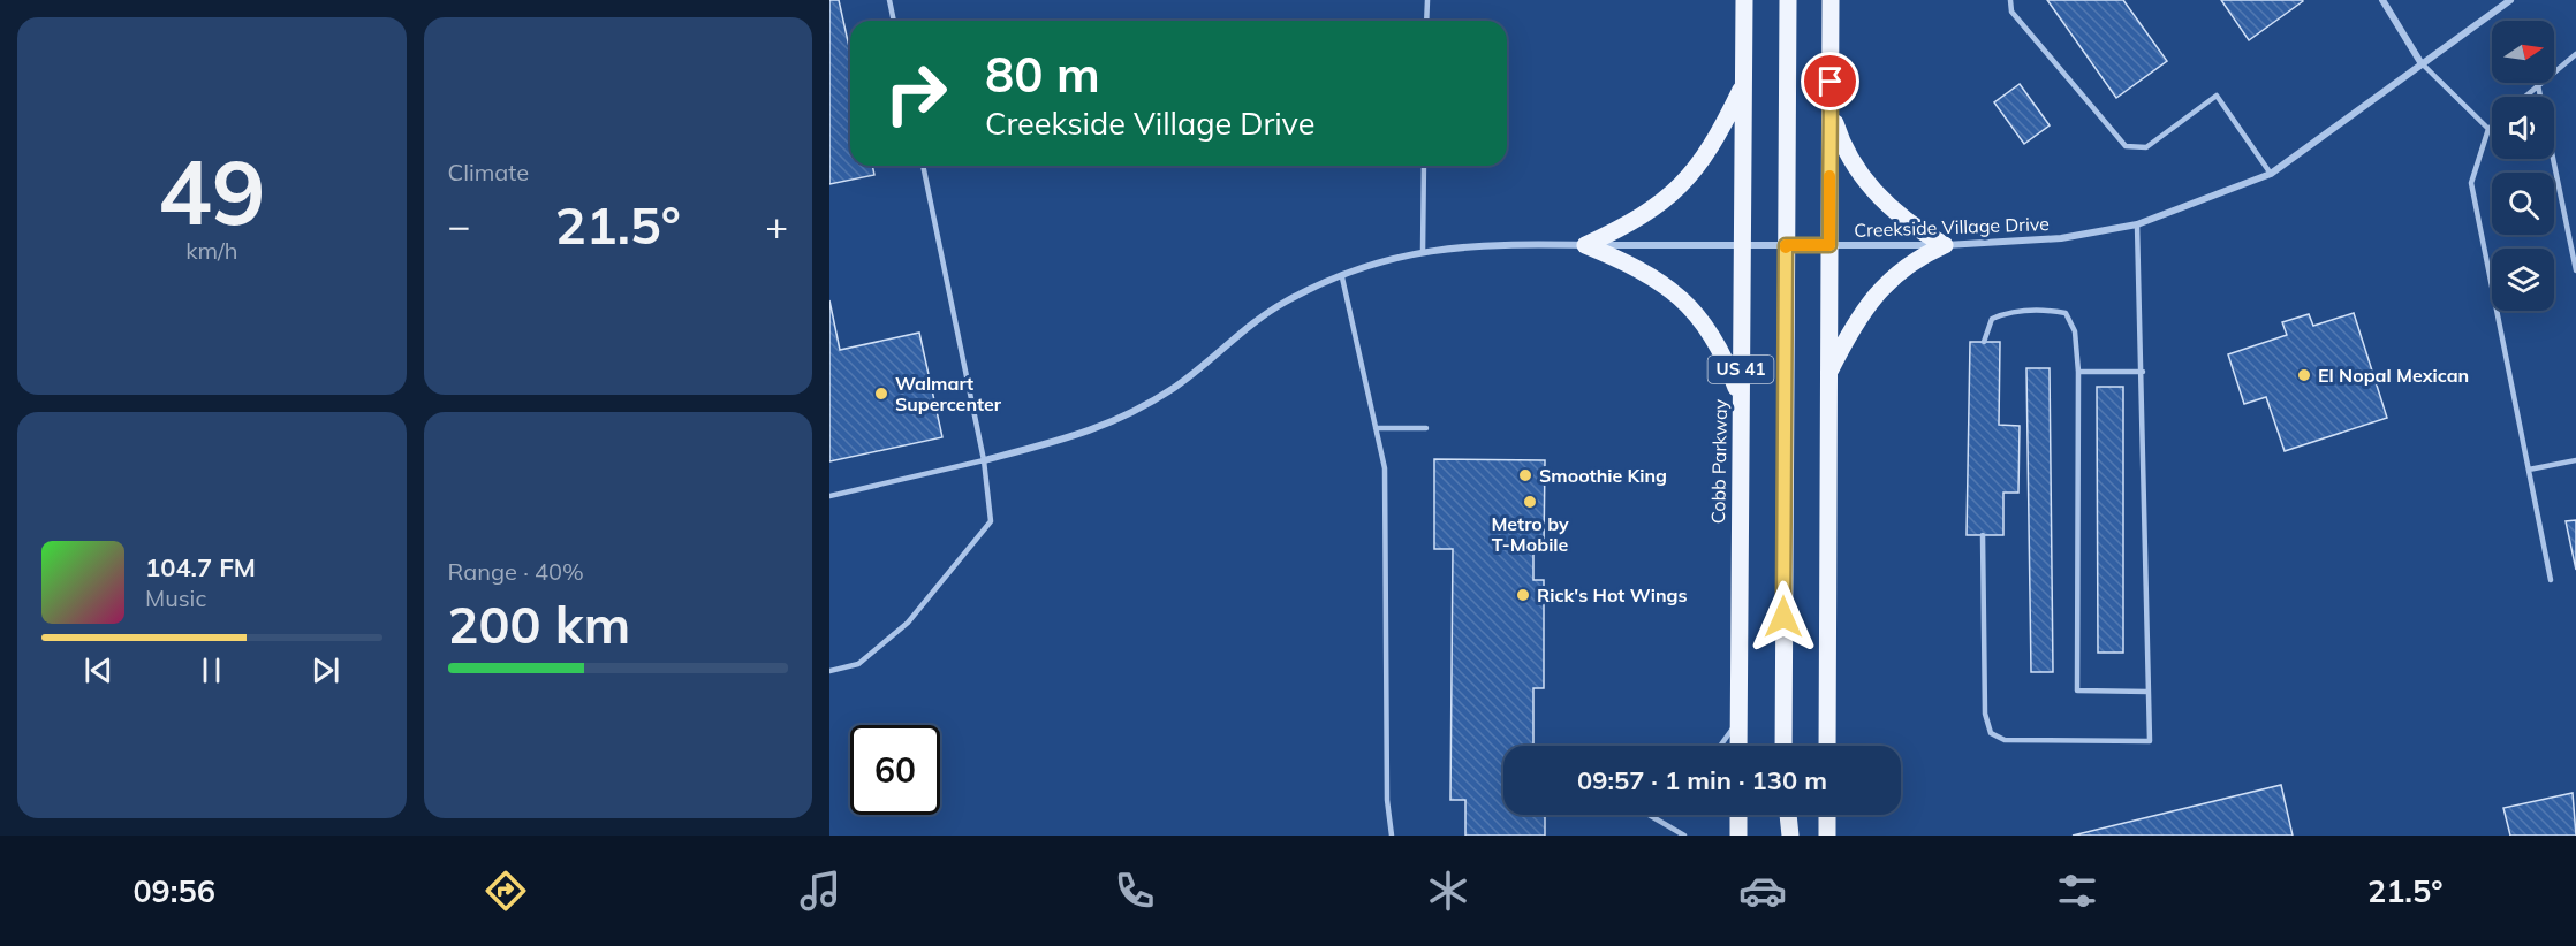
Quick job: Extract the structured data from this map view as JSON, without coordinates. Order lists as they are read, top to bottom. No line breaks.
{"streets":{"main road":["US 41","Cobb Parkway"],"street":["Creekside Village Drive"]},"crossings":[["Creekside Village Drive","Cobb Parkway"]],"places":["El Nopal Mexican","Walmart Supercenter","Smoothie King","Metro by T-Mobile","Rick's Hot Wings"],"north":"right","page":{"tile":[["49","km/h"],"Climate",["Range · 40%","200 km"]],"turn":["80 m","Creekside Village Drive"],"heat":["−","21.5°","+"],"song":["104.7 FM","Music"],"limit":"60","trip":"09:57 · 1 min · 130 m","tabs":["09:56","21.5°"]}}
